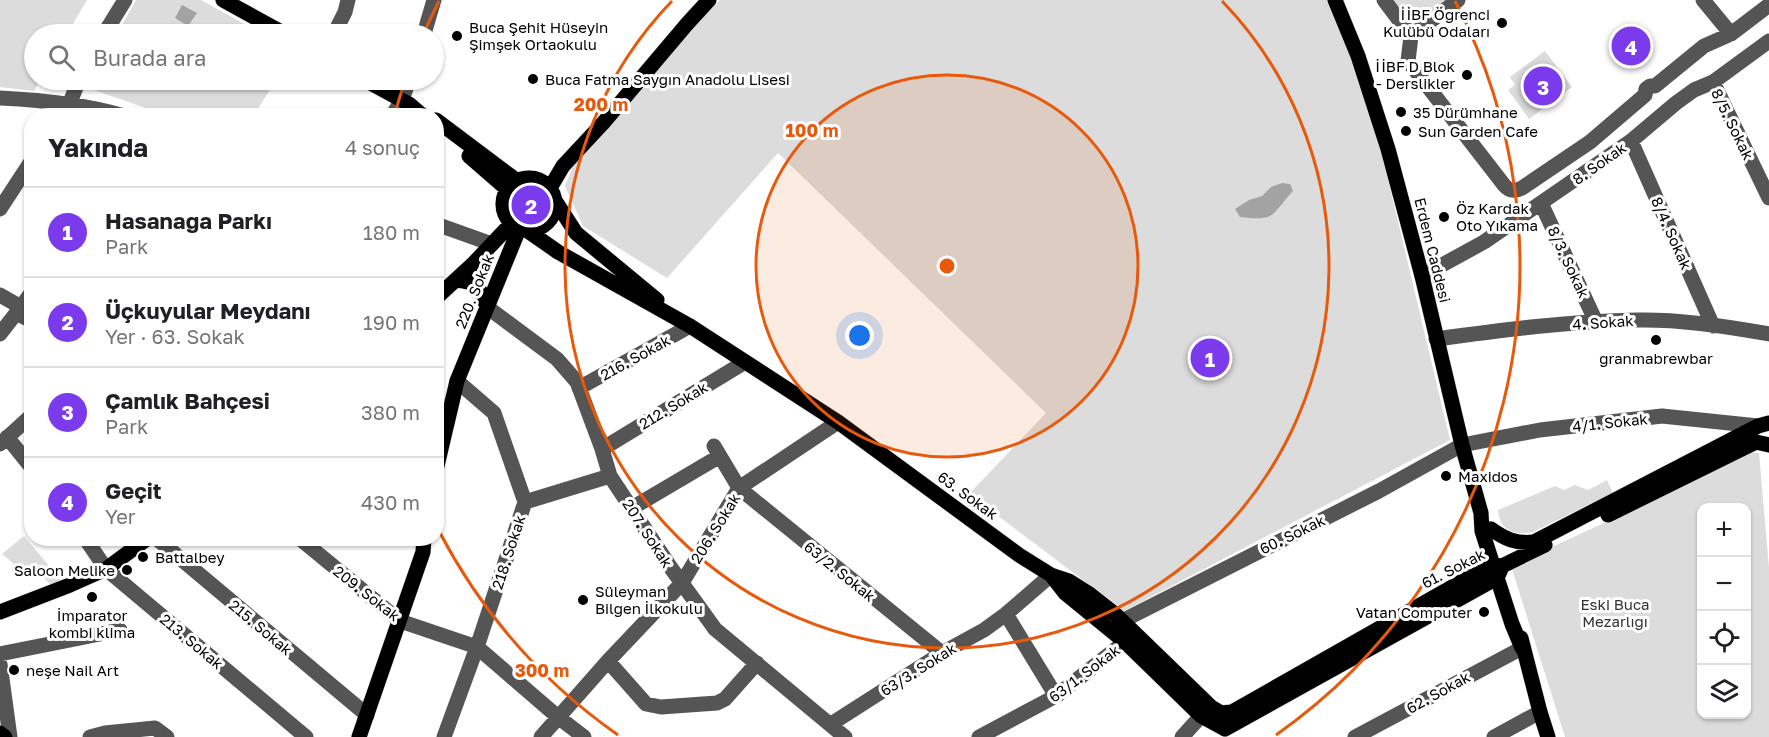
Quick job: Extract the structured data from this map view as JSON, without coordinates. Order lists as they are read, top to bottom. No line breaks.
{"streets":{"main road":["Erdem Caddesi","220. Sokak","63. Sokak","61. Sokak"],"street":["8/5. Sokak","8. Sokak","8/4. Sokak","8/3. Sokak","4. Sokak","216. Sokak","212. Sokak","4/1. Sokak","206. Sokak","207. Sokak","60. Sokak","218. Sokak","63/2. Sokak","209. Sokak","215. Sokak","213. Sokak","63/3. Sokak","63/1. Sokak","62. Sokak"]},"crossings":[["8/5. Sokak","8. Sokak"],["8. Sokak","8/4. Sokak"],["8. Sokak","Erdem Caddesi"],["8. Sokak","8/3. Sokak"],["8/4. Sokak","4. Sokak"],["Erdem Caddesi","4. Sokak"],["Erdem Caddesi","4/1. Sokak"],["Erdem Caddesi","60. Sokak"],["Erdem Caddesi","61. Sokak"],["Erdem Caddesi","62. Sokak"],["8/3. Sokak","4. Sokak"],["220. Sokak","63. Sokak"],["220. Sokak","207. Sokak"],["220. Sokak","218. Sokak"],["216. Sokak","63. Sokak"],["216. Sokak","207. Sokak"],["212. Sokak","63. Sokak"],["212. Sokak","207. Sokak"],["4/1. Sokak","60. Sokak"],["63. Sokak","206. Sokak"],["63. Sokak","60. Sokak"],["63. Sokak","63/3. Sokak"],["206. Sokak","207. Sokak"],["206. Sokak","63/2. Sokak"],["206. Sokak","209. Sokak"],["207. Sokak","63/3. Sokak"],["218. Sokak","209. Sokak"],["63/2. Sokak","63/3. Sokak"]],"parks":["Eski Buca Mezarlığı"],"places":["İİBF Öğrenci Kulübü Odaları","Buca Şehit Hüseyin Şimşek Ortaokulu","İİBF D Blok - Derslikler","Buca Fatma Saygın Anadolu Lisesi","35 Dürümhane","Sun Garden Cafe","Öz Kardak Oto Yıkama","granmabrewbar","Maxidos","Battalbey","Saloon Melike","İmparator kombi klima","Süleyman Bilgen İlkokulu","Vatan Computer","neşe Nail Art"],"page":{"pins":["4","3","2","1"],"search":"Burada ara","heading":["Yakında","4 sonuç"],"list":[{"mark":"1","name":"Hasanağa Parkı","note":"Park","value":"180 m"},{"mark":"2","name":"Üçkuyular Meydanı","note":"Yer · 63. Sokak","value":"190 m"},{"mark":"3","name":"Çamlık Bahçesi","note":"Park","value":"380 m"},{"mark":"4","name":"Geçit","note":"Yer","value":"430 m"}],"map_buttons":["+","−"]},"rings":["200 m","100 m","300 m"]}
